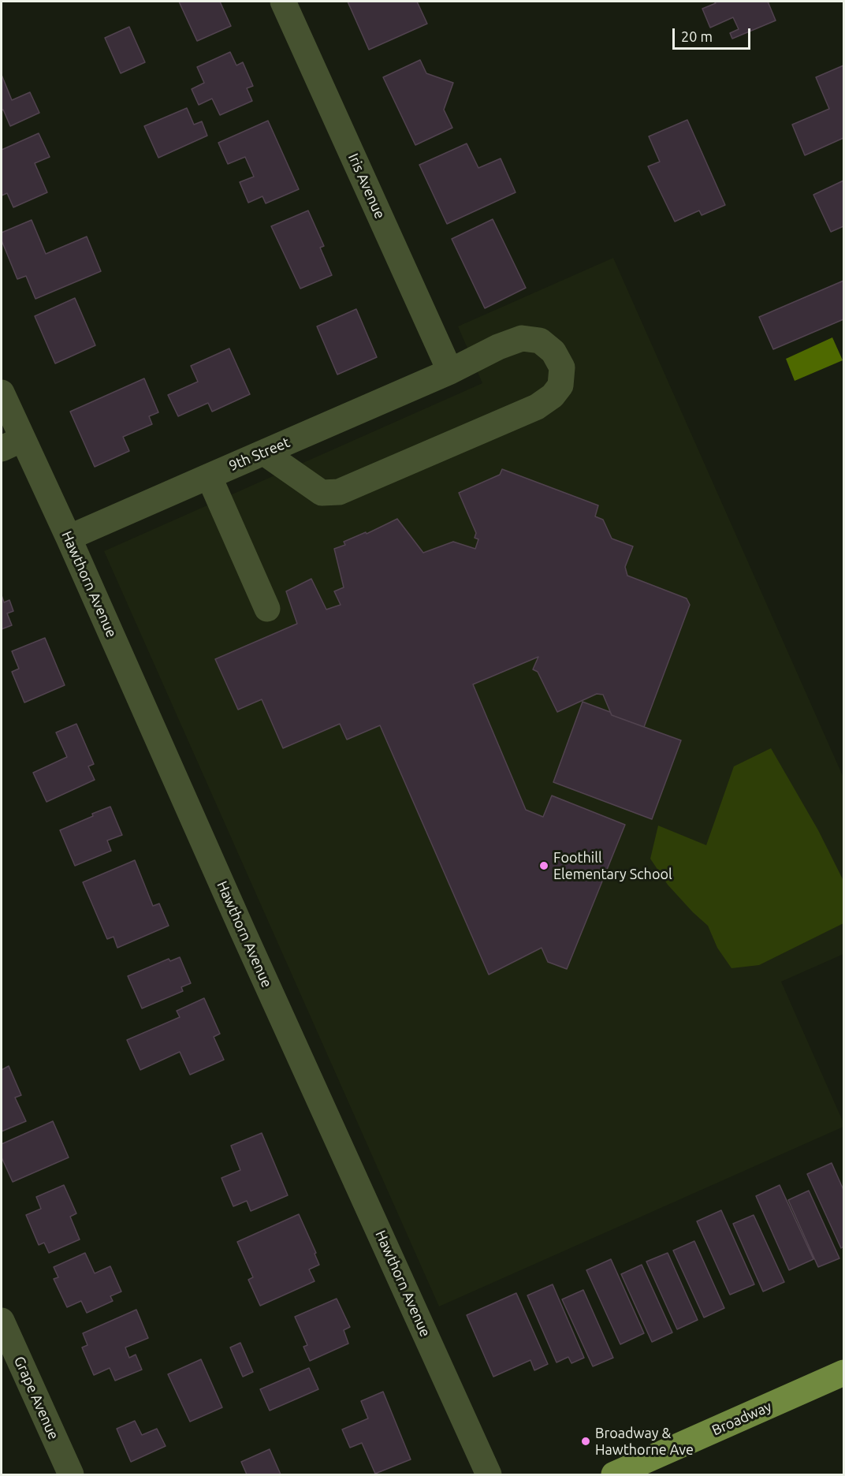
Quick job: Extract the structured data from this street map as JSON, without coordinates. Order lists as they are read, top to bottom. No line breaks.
{"streets":{"main road":["Broadway"],"street":["Iris Avenue","9th Street","Hawthorn Avenue","Grape Avenue"]},"crossings":[["Iris Avenue","9th Street"],["9th Street","Hawthorn Avenue"]],"places":["Foothill Elementary School","Broadway & Hawthorne Ave"],"scale_bar":"20 m"}
